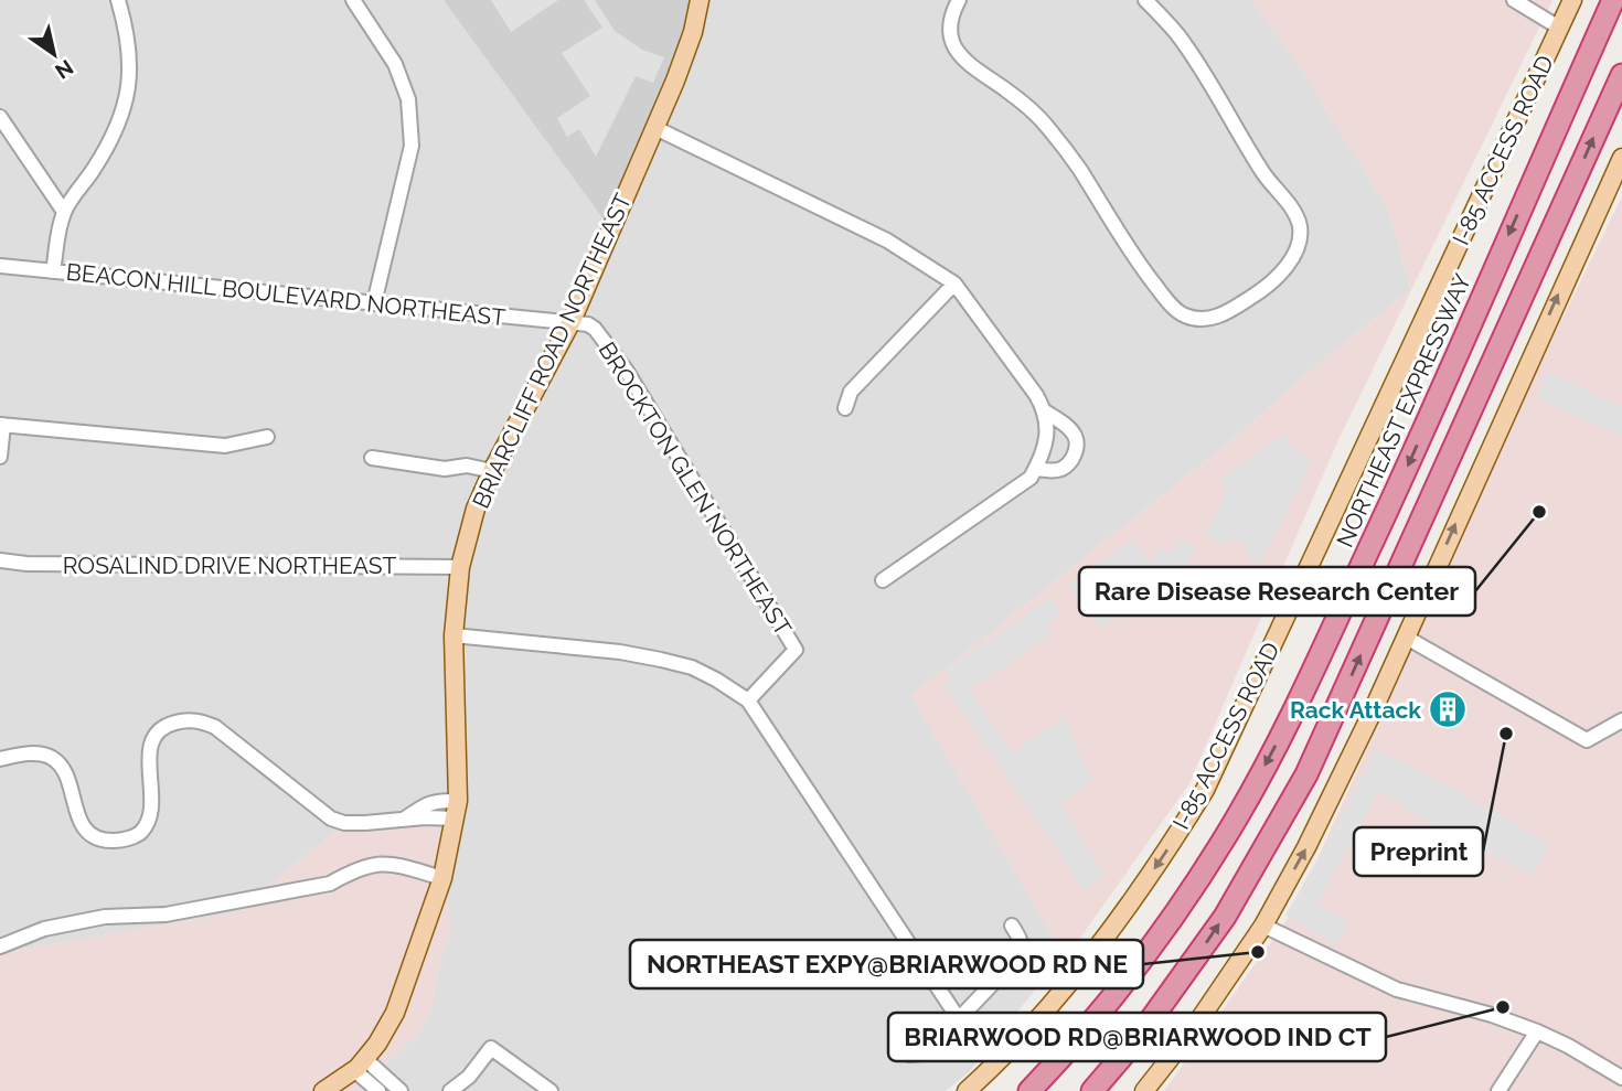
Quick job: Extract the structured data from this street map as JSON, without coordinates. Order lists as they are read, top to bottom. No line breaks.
{"streets":{"highway":["NORTHEAST EXPRESSWAY"],"main road":["I-85 ACCESS ROAD","BRIARCLIFF ROAD NORTHEAST"],"street":["BEACON HILL BOULEVARD NORTHEAST","BROCKTON GLEN NORTHEAST","ROSALIND DRIVE NORTHEAST"]},"crossings":[["BEACON HILL BOULEVARD NORTHEAST","BRIARCLIFF ROAD NORTHEAST"],["BEACON HILL BOULEVARD NORTHEAST","BROCKTON GLEN NORTHEAST"],["BRIARCLIFF ROAD NORTHEAST","BROCKTON GLEN NORTHEAST"],["BRIARCLIFF ROAD NORTHEAST","ROSALIND DRIVE NORTHEAST"]],"places":{"other":["Rare Disease Research Center","Preprint","NORTHEAST EXPY@BRIARWOOD RD NE","BRIARWOOD RD@BRIARWOOD IND CT"],"building":["Rack Attack"]},"north":"bottom right"}
